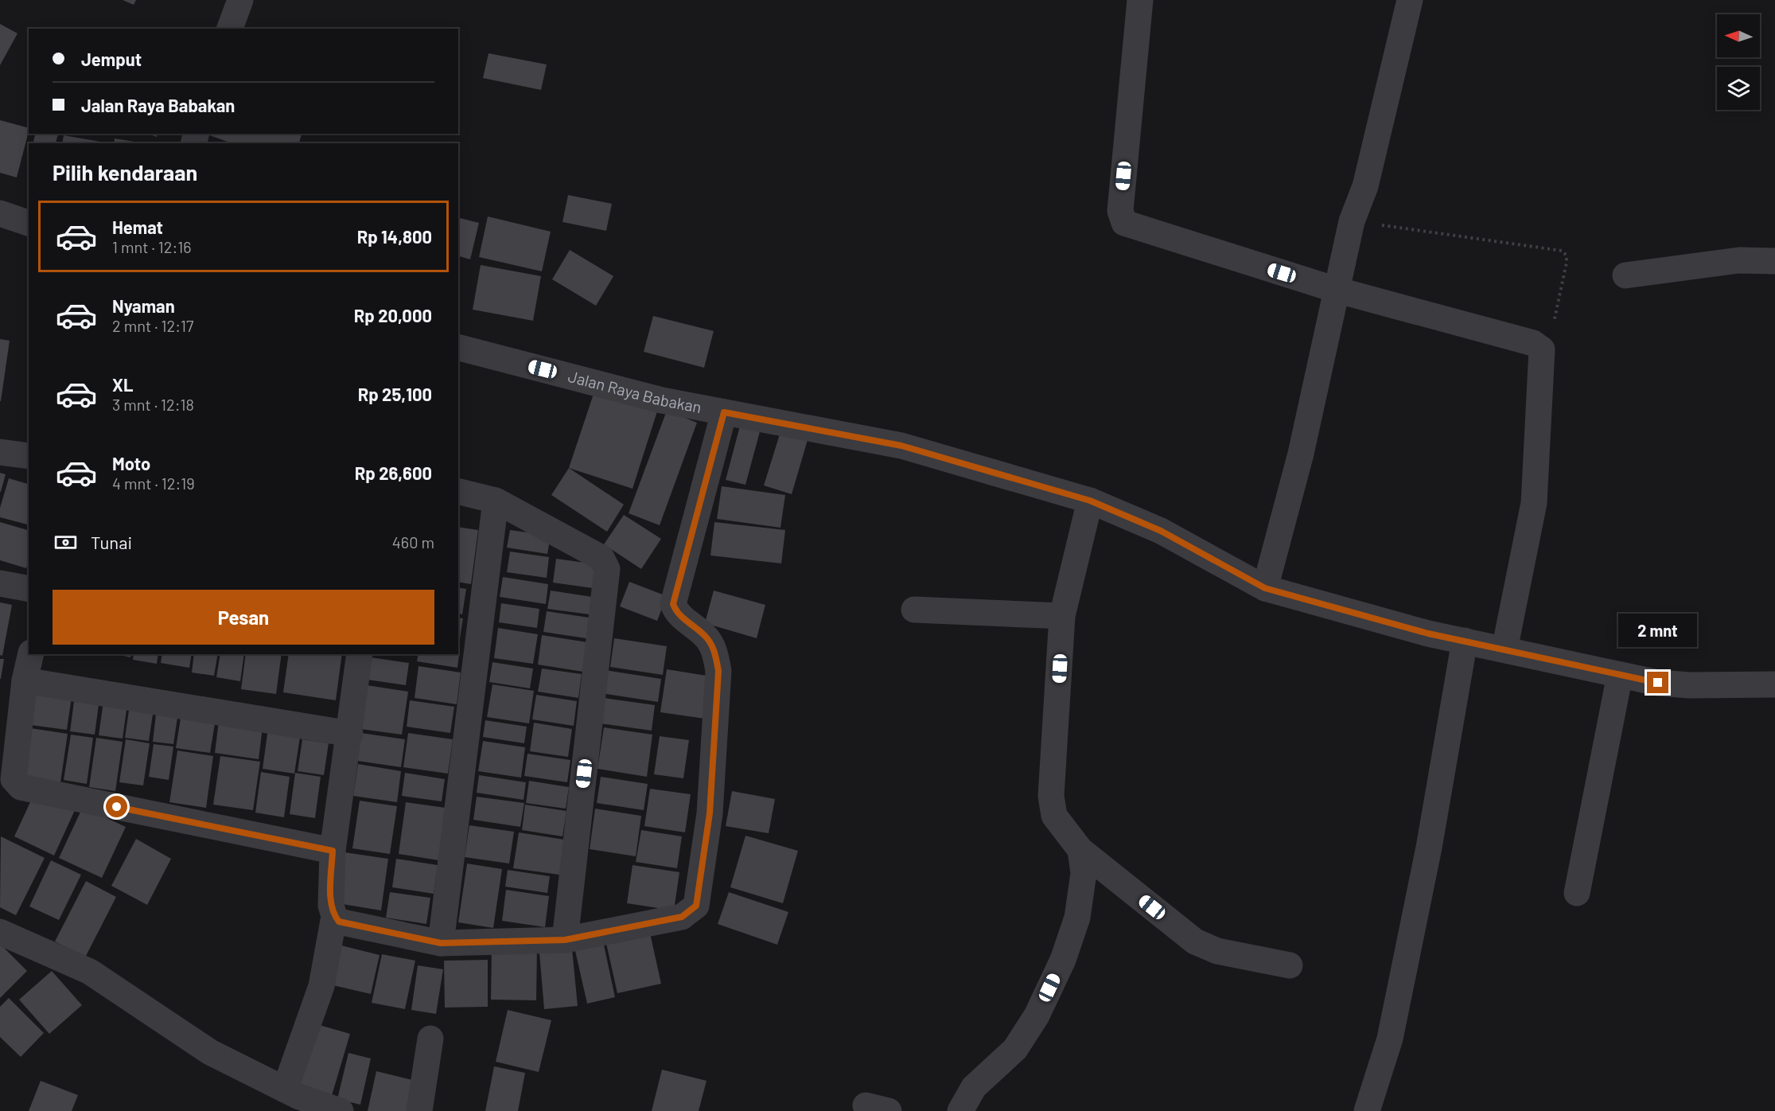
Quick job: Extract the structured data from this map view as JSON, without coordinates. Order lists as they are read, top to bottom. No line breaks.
{"streets":{"street":["Jalan Raya Babakan"]},"north":"left","page":{"banner":["Jemput","Jalan Raya Babakan"],"heading":"Pilih kendaraan","list":[{"name":"Hemat","note":"1 mnt · 12:16","value":"Rp 14,800"},{"name":"Nyaman","note":"2 mnt · 12:17","value":"Rp 20,000"},{"name":"XL","note":"3 mnt · 12:18","value":"Rp 25,100"},{"name":"Moto","note":"4 mnt · 12:19","value":"Rp 26,600"}],"pay":["Tunai","460 m"],"buttons":"Pesan","bubble":"2 mnt"}}
